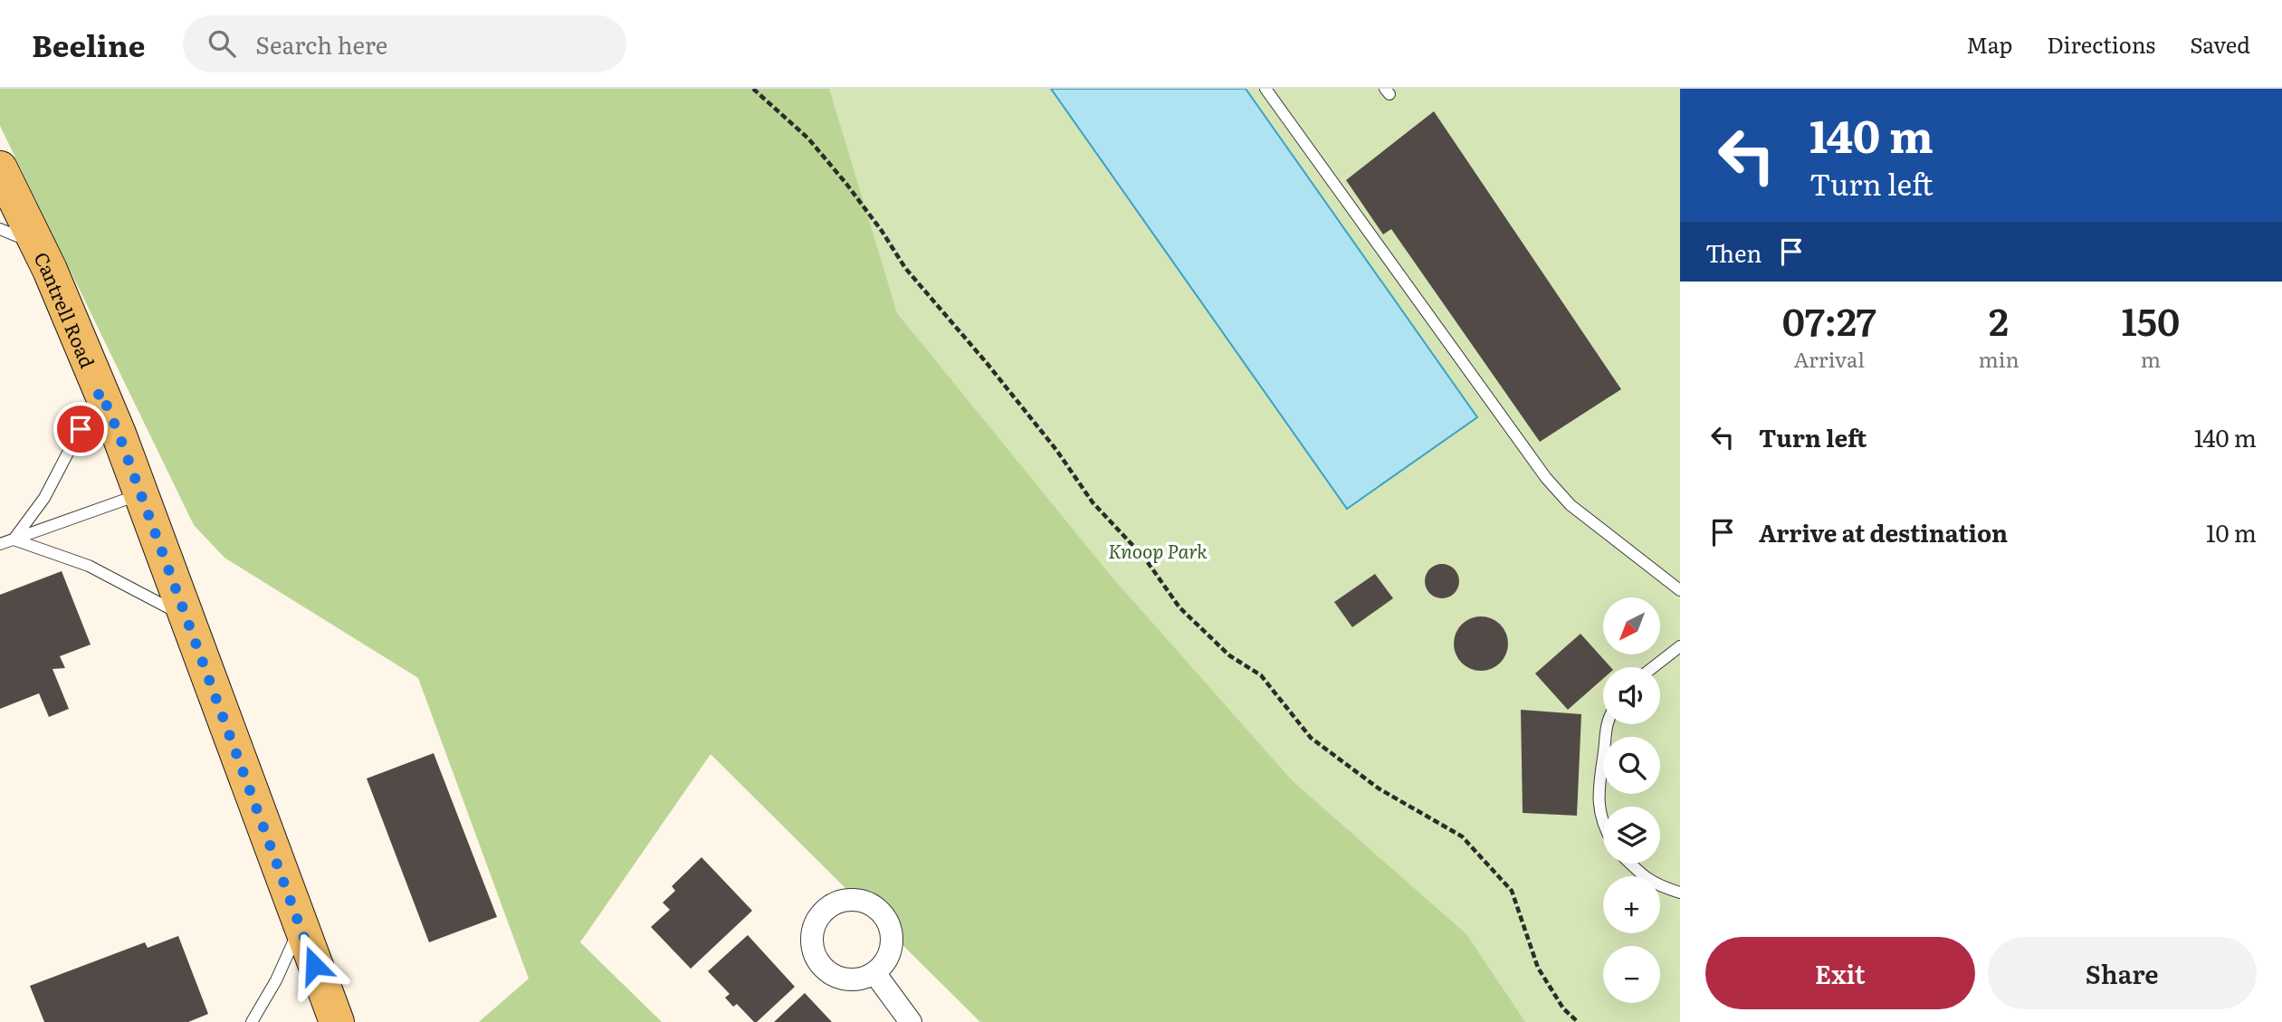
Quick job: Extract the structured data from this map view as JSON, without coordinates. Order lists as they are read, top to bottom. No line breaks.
{"streets":{"main road":["Cantrell Road"]},"parks":["Knoop Park"],"north":"bottom left","page":{"header":"Beeline","search":"Search here","nav":["Map","Directions","Saved"],"turn":["140 m","Turn left"],"then":"Then","eta":["07:27","Arrival","2","min","150","m"],"list":[{"name":"Turn left","value":"140 m"},{"name":"Arrive at destination","value":"10 m"}],"map_buttons":["+","−"],"buttons":["Exit","Share"]}}
